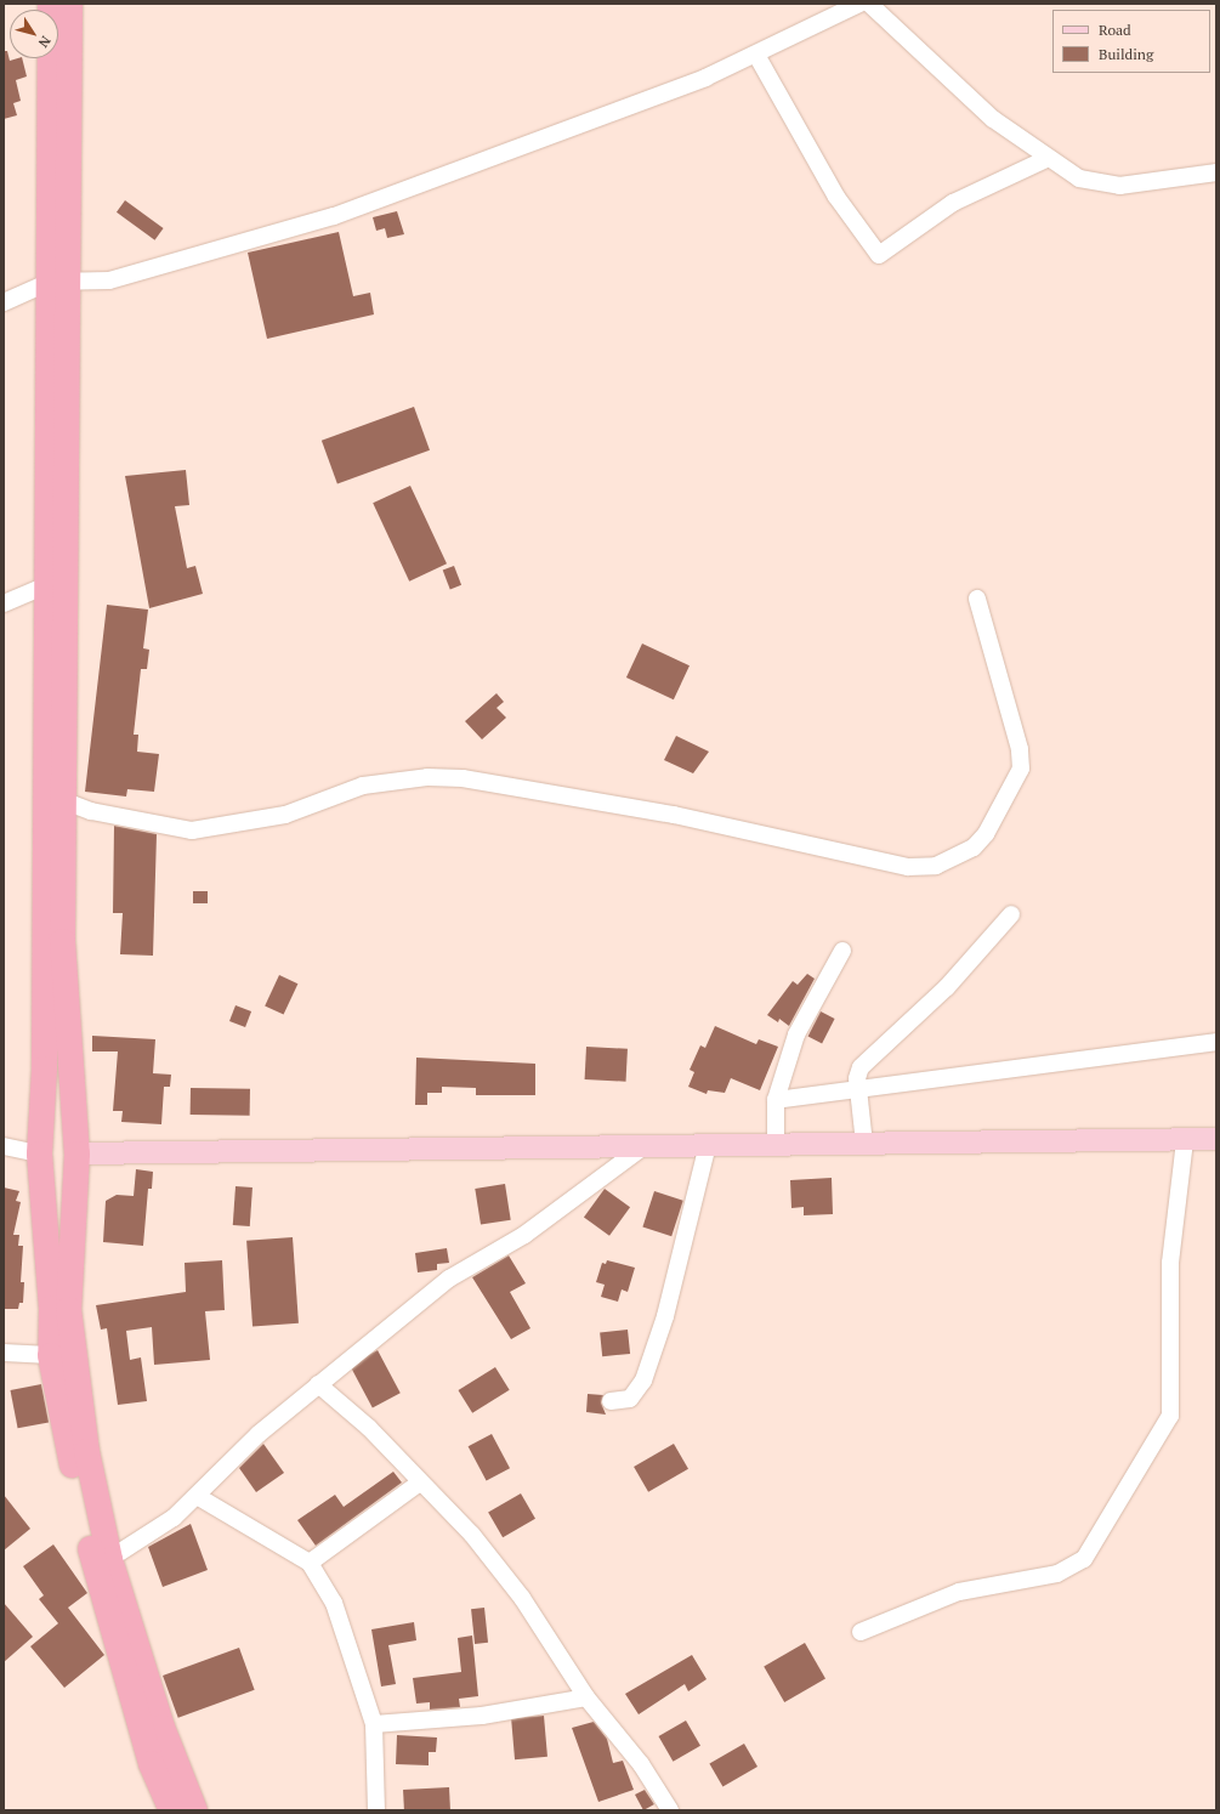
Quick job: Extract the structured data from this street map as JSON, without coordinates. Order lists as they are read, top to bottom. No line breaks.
{"legend":["Road","Building"],"north":"bottom right"}
